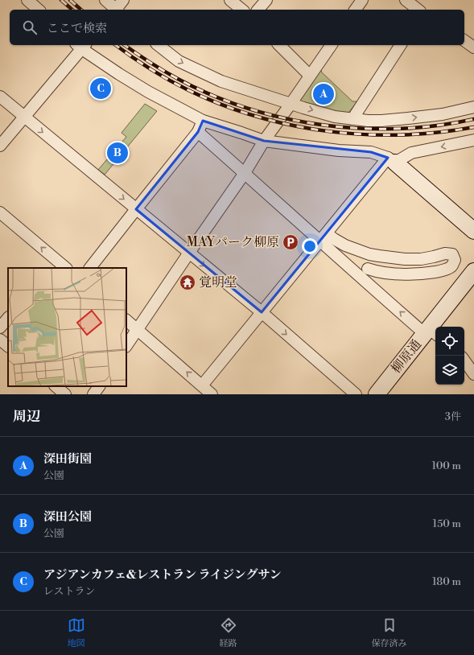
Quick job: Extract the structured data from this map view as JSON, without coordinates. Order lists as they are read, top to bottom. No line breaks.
{"streets":{"street":["柳原通"]},"places":{"parking":["MAYパーク柳原"],"temple":["覚明堂"]},"page":{"search":"ここで検索","pins":["C","A","B"],"heading":["周辺","3件"],"list":[{"mark":"A","name":"深田街園","note":"公園","value":"100 m"},{"mark":"B","name":"深田公園","note":"公園","value":"150 m"},{"mark":"C","name":"アジアンカフェ&レストラン ライジングサン","note":"レストラン","value":"180 m"}],"nav":["地図","経路","保存済み"]}}
